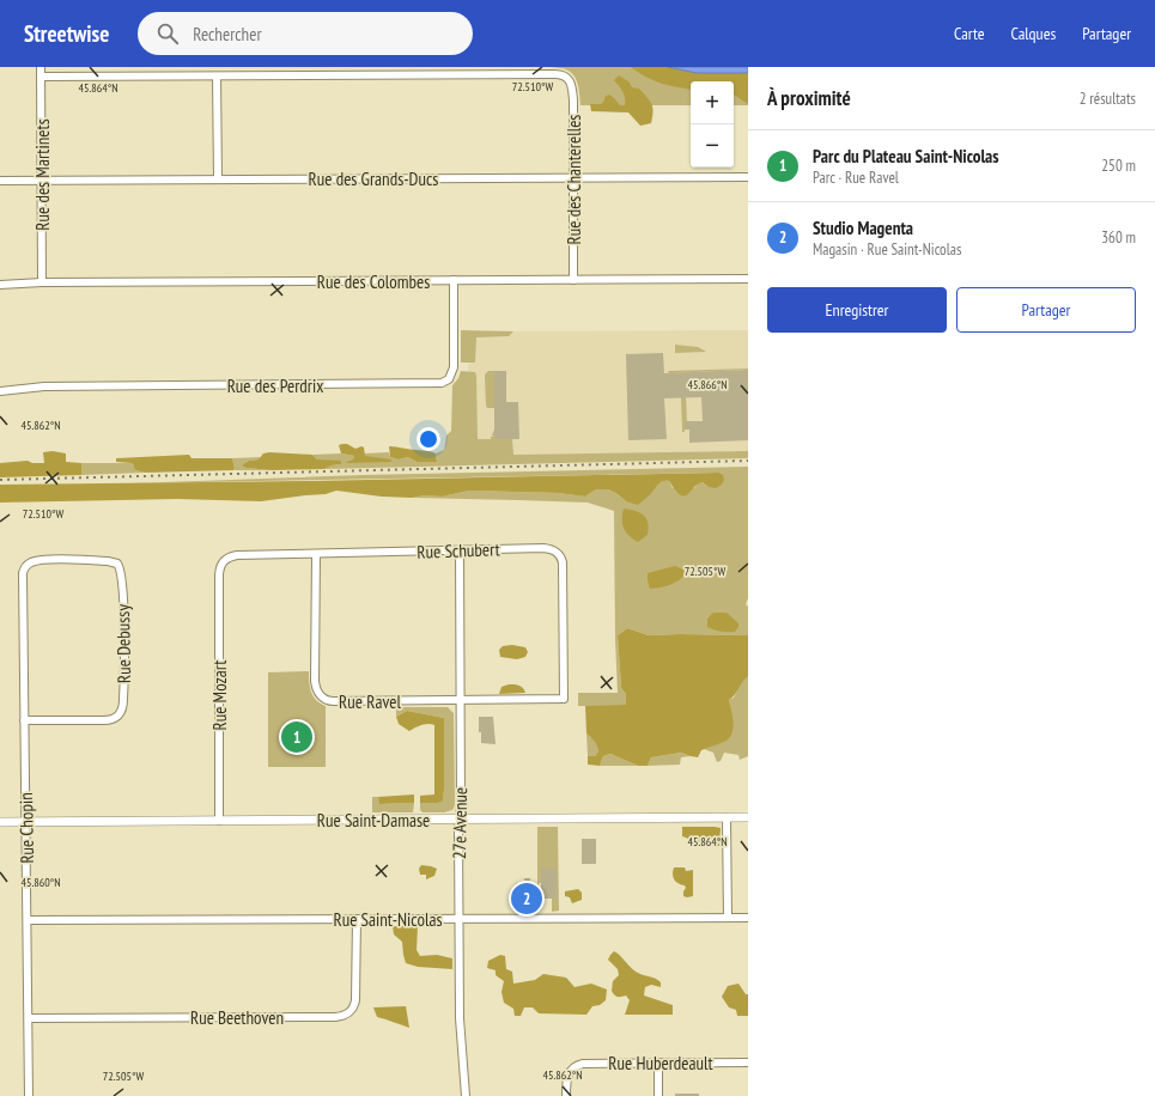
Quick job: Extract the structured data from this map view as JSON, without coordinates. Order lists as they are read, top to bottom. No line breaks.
{"streets":{"street":["Rue des Martinets","Rue des Grands-Ducs","Rue des Chanterelles","Rue des Colombes","Rue des Perdrix","Rue Schubert","Rue Debussy","Rue Mozart","Rue Ravel","Rue Saint-Damase","27e Avenue","Rue Chopin","Rue Saint-Nicolas","Rue Beethoven","Rue Huberdeault"]},"crossings":[["Rue des Martinets","Rue des Grands-Ducs"],["Rue des Martinets","Rue des Colombes"],["Rue des Grands-Ducs","Rue des Chanterelles"],["Rue des Chanterelles","Rue des Colombes"],["Rue des Colombes","Rue des Perdrix"],["Rue Schubert","Rue Mozart"],["Rue Schubert","Rue Ravel"],["Rue Schubert","27e Avenue"],["Rue Debussy","Rue Chopin"],["Rue Mozart","Rue Saint-Damase"],["Rue Ravel","27e Avenue"],["Rue Saint-Damase","27e Avenue"],["Rue Saint-Damase","Rue Chopin"],["27e Avenue","Rue Saint-Nicolas"],["Rue Chopin","Rue Saint-Nicolas"],["Rue Chopin","Rue Beethoven"],["Rue Saint-Nicolas","Rue Beethoven"]],"page":{"header":"Streetwise","search":"Rechercher","nav":["Carte","Calques","Partager"],"heading":["À proximité","2 résultats"],"map_buttons":["+","−"],"list":[{"mark":"1","name":"Parc du Plateau Saint-Nicolas","note":"Parc · Rue Ravel","value":"250 m"},{"mark":"2","name":"Studio Magenta","note":"Magasin · Rue Saint-Nicolas","value":"360 m"}],"buttons":["Enregistrer","Partager"],"pins":["1","2"]},"coordinates":["72.510°W","45.864°N","45.866°N","45.862°N","72.505°W","45.860°N"]}
